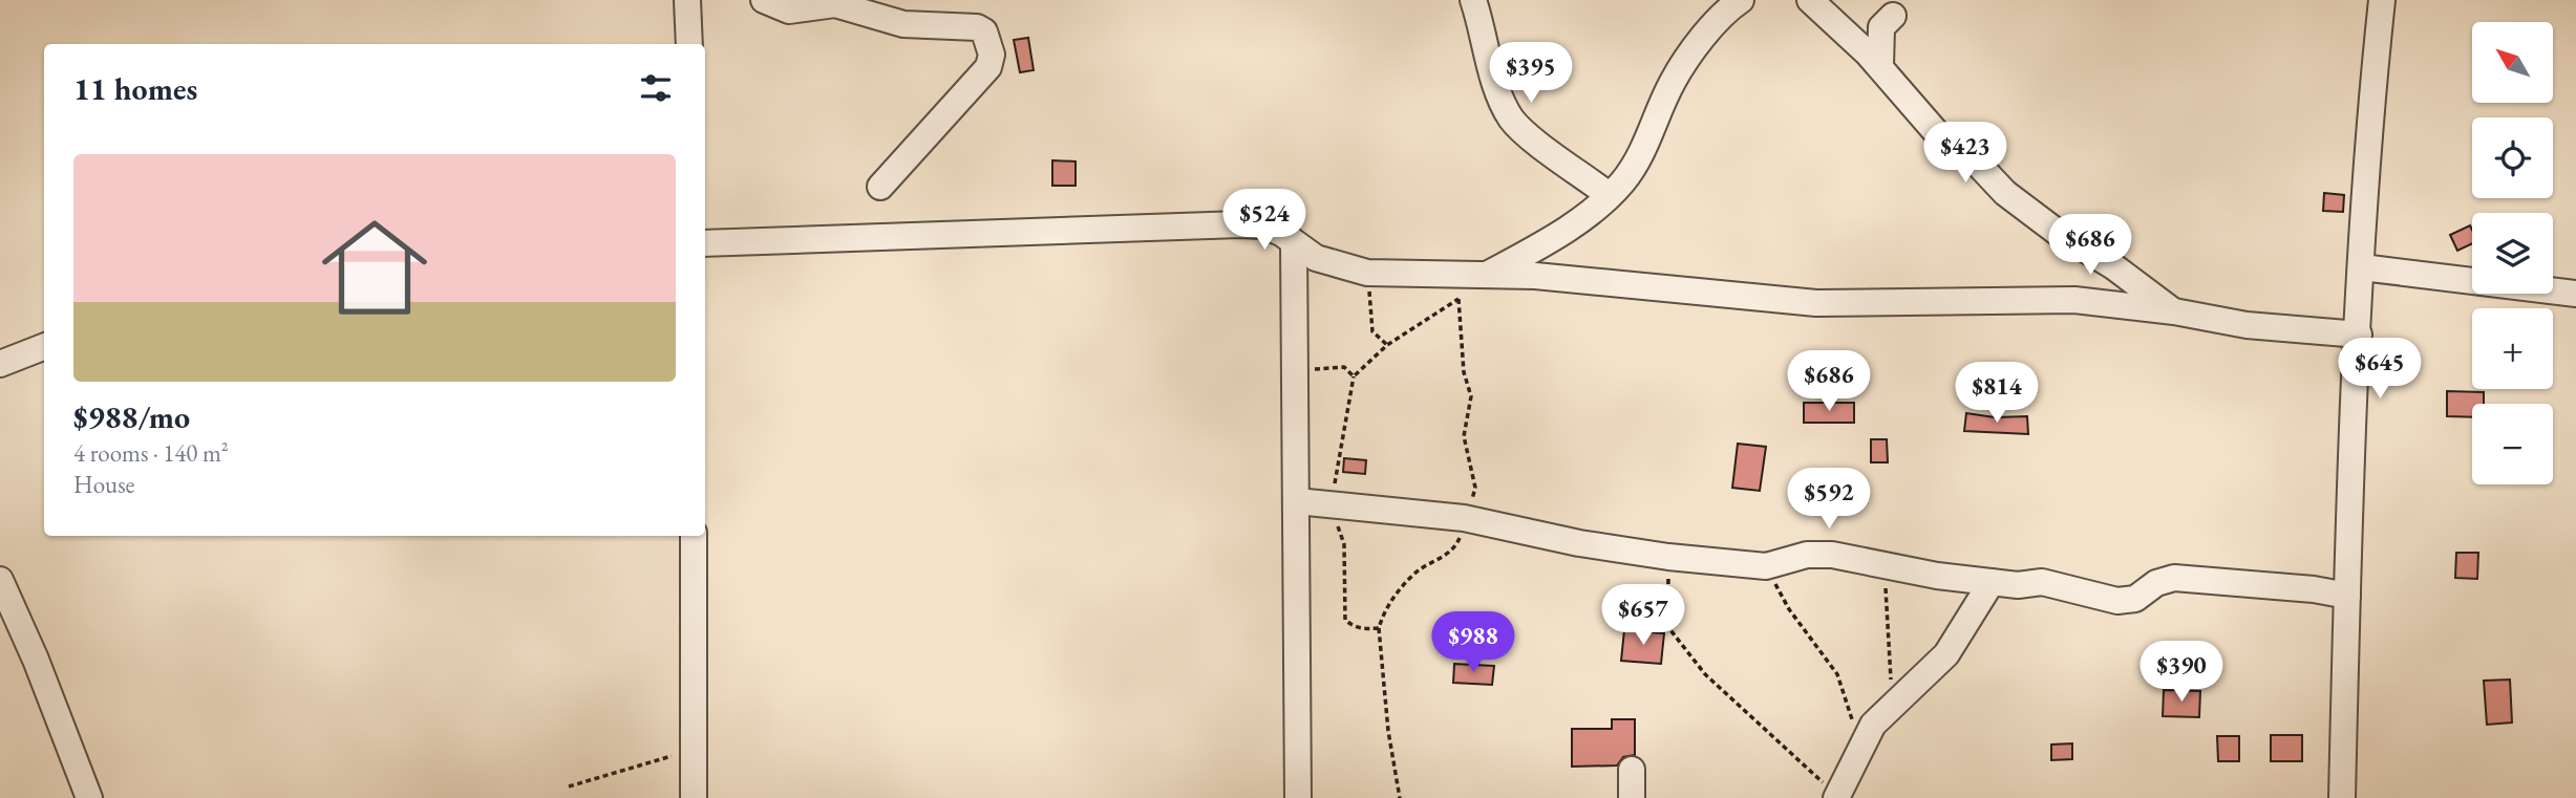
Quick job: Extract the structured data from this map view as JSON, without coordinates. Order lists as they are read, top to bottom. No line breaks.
{"north":"top left","page":{"map_buttons":["+","−"],"price":["$395","$423","$524","$686","$645","$686","$814","$592","$657","$988","$390"],"heading":"11 homes","list":[{"name":"$988/mo","note":"4 rooms · 140 m² · House"}]}}
